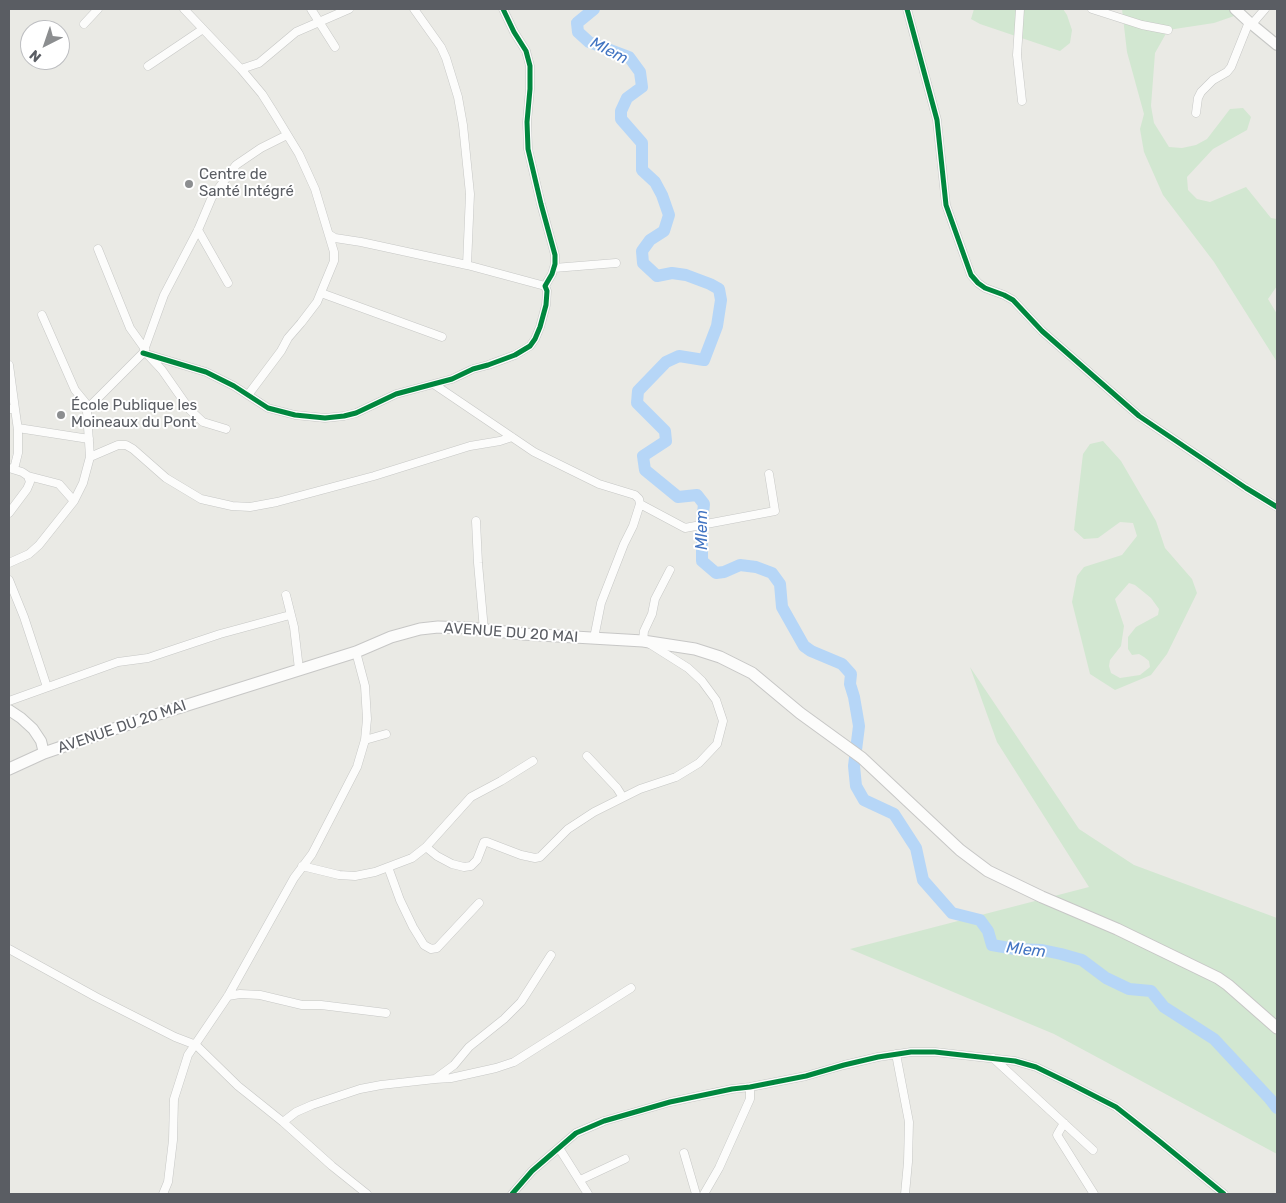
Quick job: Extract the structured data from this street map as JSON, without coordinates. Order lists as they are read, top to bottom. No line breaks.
{"streets":{"main road":["AVENUE DU 20 MAI"]},"water":["Mlem"],"places":["Centre de Santé Intégré","École Publique les Moineaux du Pont"],"north":"bottom left"}
